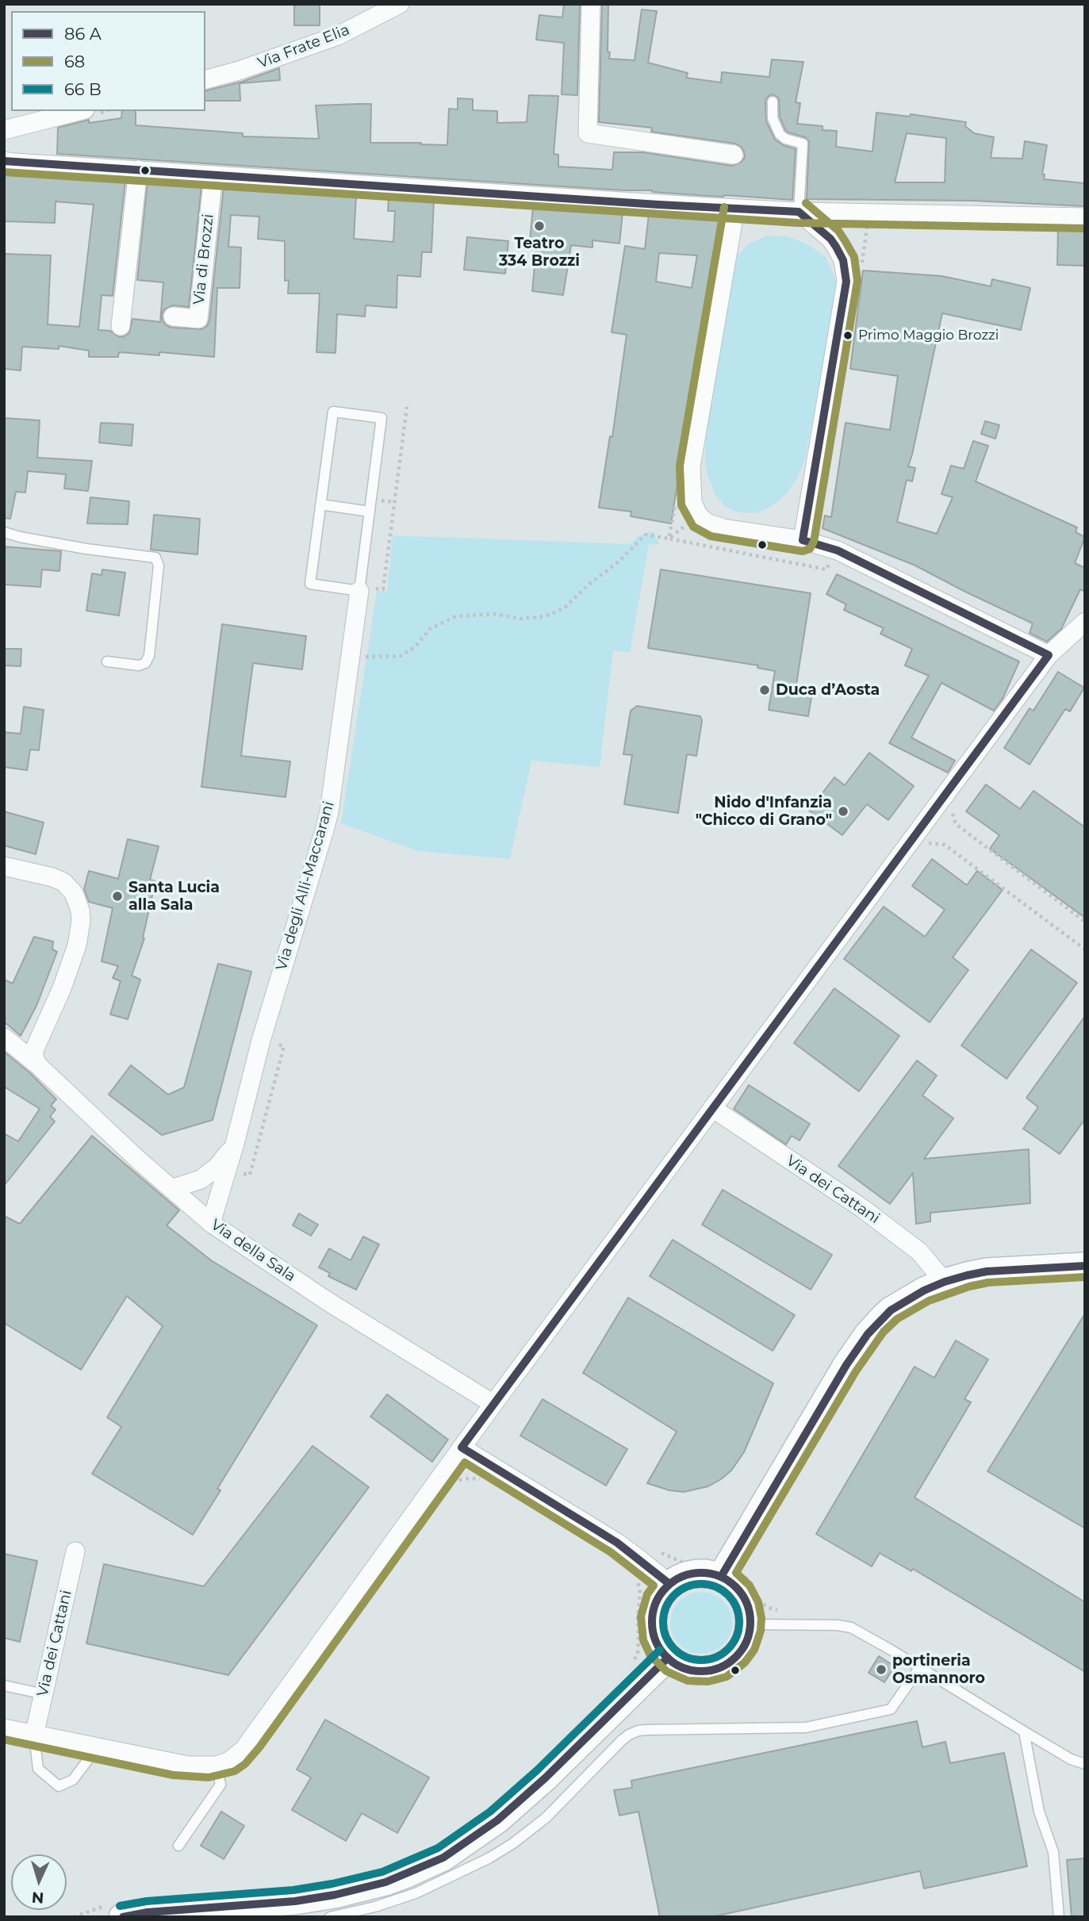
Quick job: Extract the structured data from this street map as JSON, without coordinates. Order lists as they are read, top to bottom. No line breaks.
{"streets":{"street":["Via Frate Elia","Via di Brozzi","Via degli Alli-Maccarani","Via dei Cattani","Via della Sala"]},"crossings":[["Via degli Alli-Maccarani","Via della Sala"]],"places":["Teatro 334 Brozzi","Primo Maggio Brozzi","Duca d’Aosta","Nido d'Infanzia \"Chicco di Grano\"","Santa Lucia alla Sala","portineria Osmannoro"],"lines":["transit line 68"],"legend":["86 A","68","66 B"],"north":"bottom"}
